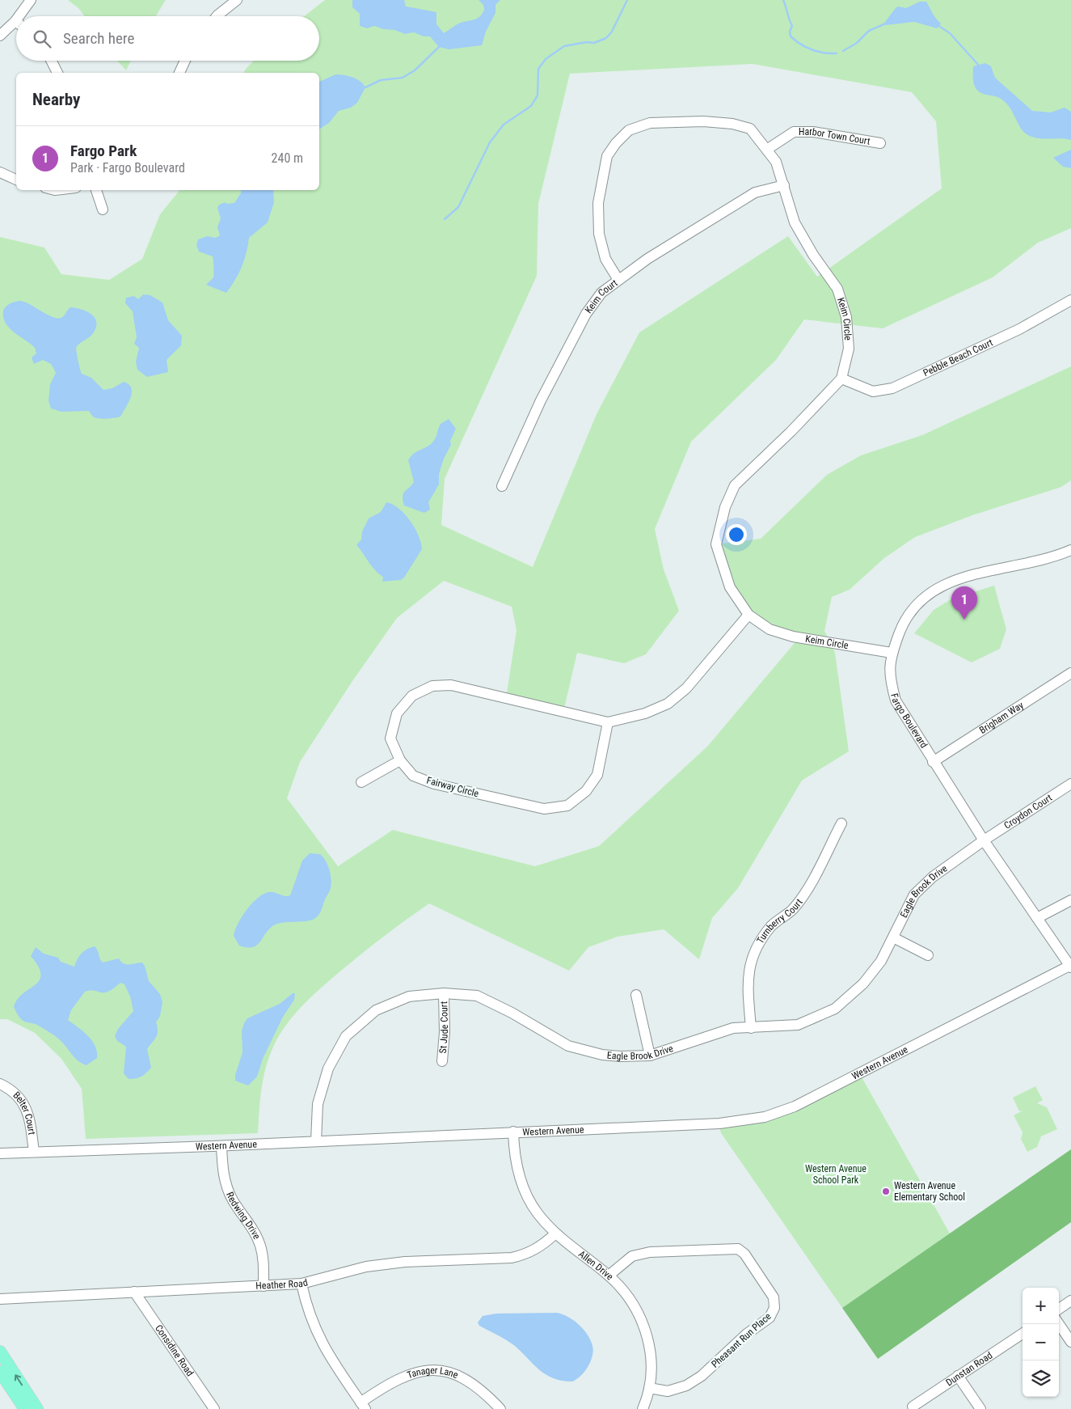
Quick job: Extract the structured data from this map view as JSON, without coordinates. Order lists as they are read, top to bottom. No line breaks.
{"streets":{"street":["Harbor Town Court","Keim Court","Keim Circle","Pebble Beach Court","Brigham Way","Fargo Boulevard","Fairway Circle","Croydon Court","Eagle Brook Drive","Turnberry Court","St Jude Court","Western Avenue","Belter Court","Redwing Drive","Allen Drive","Heather Road","Pheasant Run Place","Considine Road","Dunstan Road","Tanager Lane"]},"crossings":[["Harbor Town Court","Keim Circle"],["Keim Court","Keim Circle"],["Keim Circle","Pebble Beach Court"],["Keim Circle","Fargo Boulevard"],["Keim Circle","Fairway Circle"],["Brigham Way","Fargo Boulevard"],["Fargo Boulevard","Croydon Court"],["Fargo Boulevard","Eagle Brook Drive"],["Fargo Boulevard","Western Avenue"],["Croydon Court","Eagle Brook Drive"],["Eagle Brook Drive","Turnberry Court"],["Eagle Brook Drive","St Jude Court"],["Eagle Brook Drive","Western Avenue"],["Western Avenue","Belter Court"],["Western Avenue","Redwing Drive"],["Western Avenue","Allen Drive"],["Redwing Drive","Heather Road"],["Allen Drive","Heather Road"],["Allen Drive","Pheasant Run Place"],["Heather Road","Considine Road"]],"parks":["Western Avenue School Park"],"places":["Western Avenue Elementary School"],"page":{"search":"Search here","heading":"Nearby","list":[{"mark":"1","name":"Fargo Park","note":"Park · Fargo Boulevard","value":"240 m"}],"pins":"1","map_buttons":["+","−"]}}
